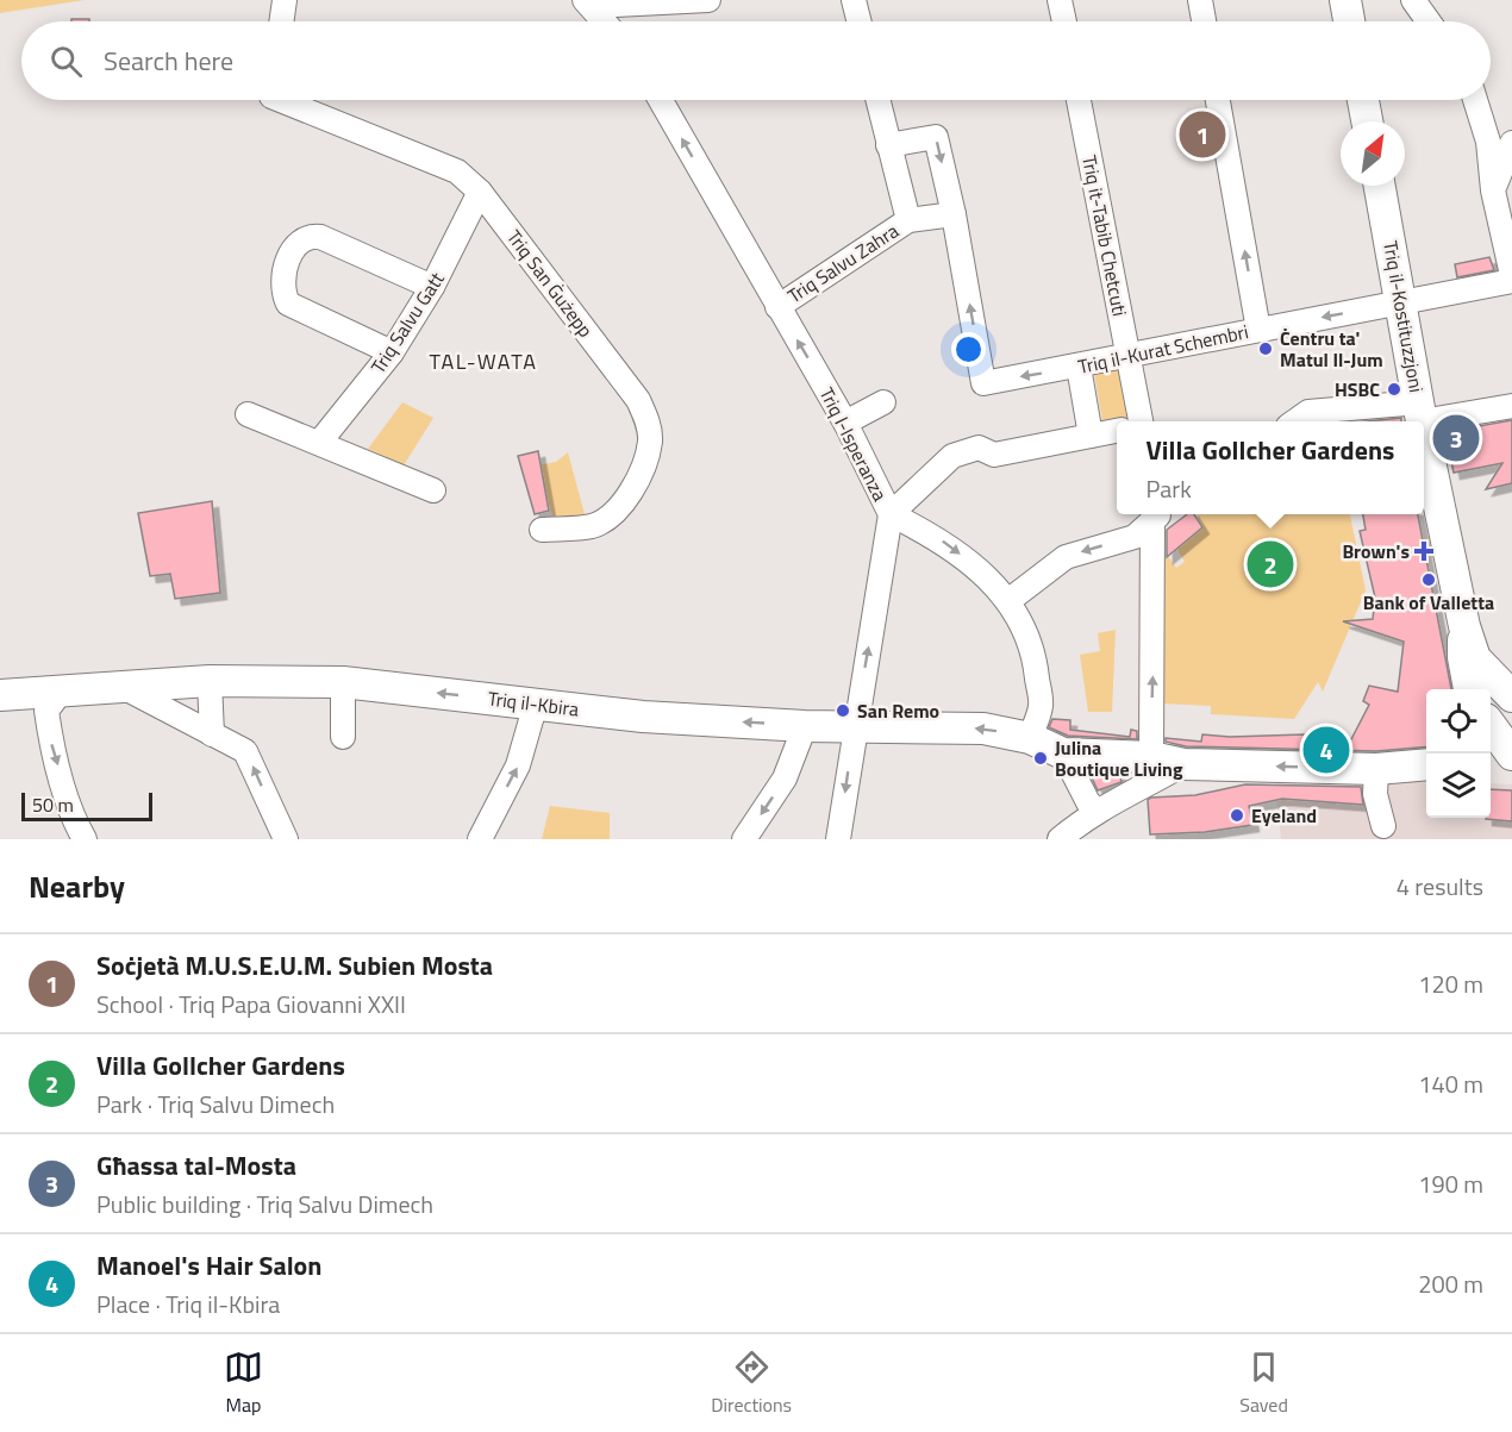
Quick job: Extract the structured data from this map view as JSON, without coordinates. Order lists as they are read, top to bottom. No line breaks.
{"streets":{"main road":["Triq il-Kostituzzjoni","Triq il-Kbira"],"street":["Triq it-Tabib Chetcuti","Triq Salvu Zahra","Triq San Ġużepp","Triq Salvu Gatt","Triq il-Kurat Schembri","Triq l-Isperanza"]},"crossings":[["Triq it-Tabib Chetcuti","Triq il-Kurat Schembri"],["Triq Salvu Zahra","Triq l-Isperanza"],["Triq San Ġużepp","Triq Salvu Gatt"],["Triq il-Kostituzzjoni","Triq il-Kurat Schembri"],["Triq l-Isperanza","Triq il-Kbira"]],"one_way":["Triq il-Kbira"],"districts":["TAL-WATA"],"places":{"other":["Ċentru ta' Matul Il-Jum","HSBC","Bank of Valletta","San Remo","Julina Boutique Living","Eyeland"],"health":["Brown's"]},"scale_bar":"50 m","north":"top right","page":{"search":"Search here","pins":["1","3","2","4"],"popup":["Villa Gollcher Gardens","Park"],"scale":"50 m","heading":["Nearby","4 results"],"list":[{"mark":"1","name":"Soċjetà M.U.S.E.U.M. Subien Mosta","note":"School · Triq Papa Giovanni XXII","value":"120 m"},{"mark":"2","name":"Villa Gollcher Gardens","note":"Park · Triq Salvu Dimech","value":"140 m"},{"mark":"3","name":"Għassa tal-Mosta","note":"Public building · Triq Salvu Dimech","value":"190 m"},{"mark":"4","name":"Manoel's Hair Salon","note":"Place · Triq il-Kbira","value":"200 m"}],"nav":["Map","Directions","Saved"]}}
